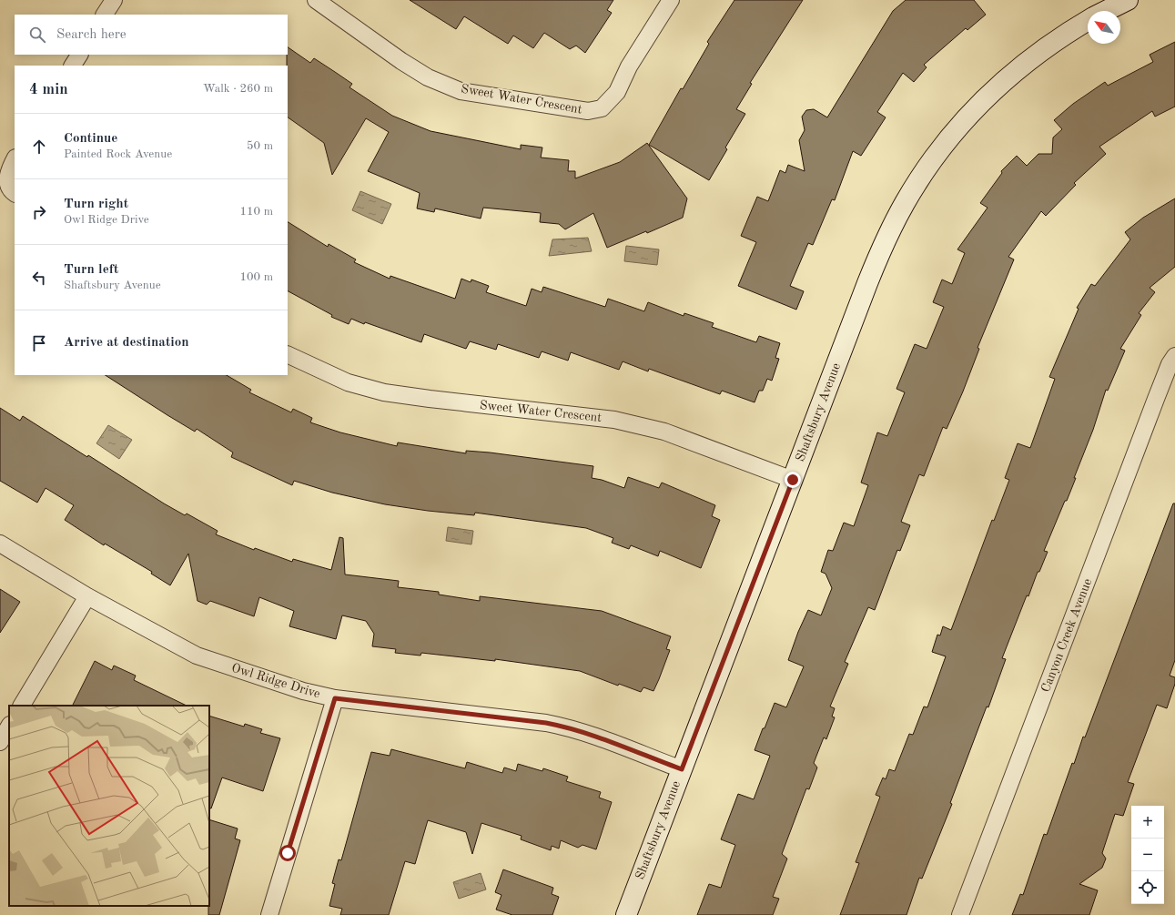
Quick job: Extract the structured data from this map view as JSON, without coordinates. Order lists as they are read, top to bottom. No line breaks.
{"streets":{"street":["Sweet Water Crescent","Shaftsbury Avenue","Canyon Creek Avenue","Owl Ridge Drive"]},"crossings":[["Sweet Water Crescent","Shaftsbury Avenue"],["Shaftsbury Avenue","Owl Ridge Drive"]],"north":"top left","page":{"search":"Search here","heading":["4 min","Walk · 260 m"],"list":[["Continue","Painted Rock Avenue","50 m"],["Turn right","Owl Ridge Drive","110 m"],["Turn left","Shaftsbury Avenue","100 m"],"Arrive at destination"],"map_buttons":["+","−"]}}
